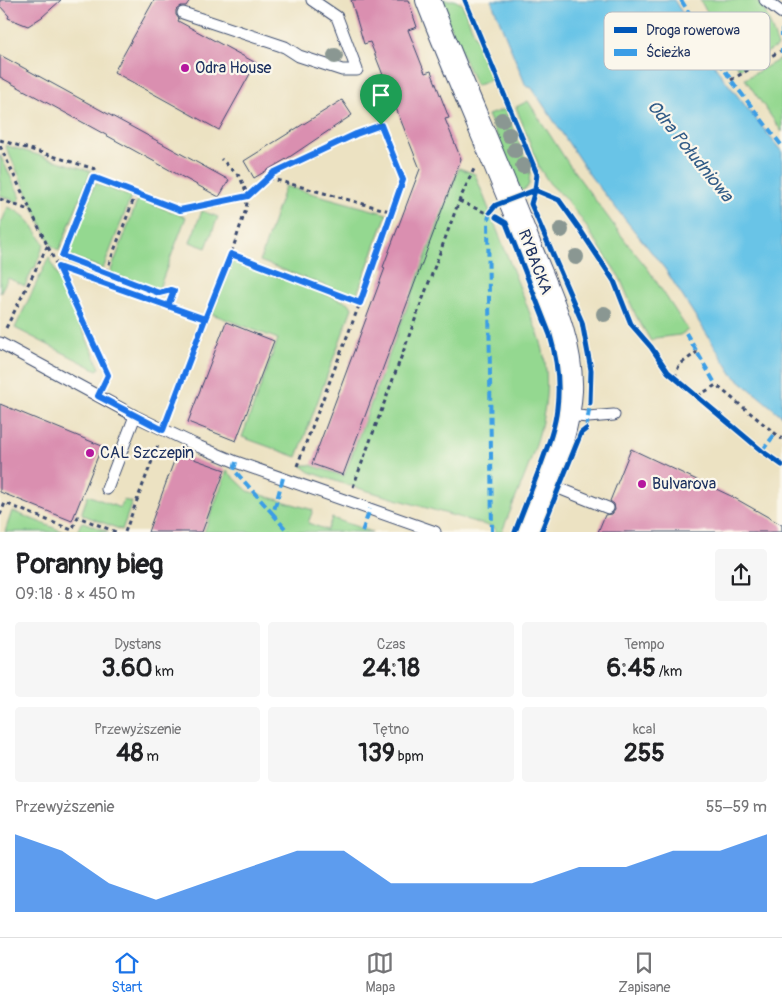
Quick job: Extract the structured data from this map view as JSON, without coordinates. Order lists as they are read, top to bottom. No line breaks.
{"streets":{"street":["RYBACKA"]},"water":["Odra Południowa"],"places":["Odra House","CAL Szczepin","Bulvarova"],"legend":["Droga rowerowa","Ścieżka"],"page":{"heading":["Poranny bieg","09:18 · 8 × 450 m"],"stats":[["Dystans","3.60 km"],["Czas","24:18"],["Tempo","6:45 /km"],["Przewyższenie","48 m"],["Tętno","139 bpm"],["kcal","255"]],"chart":["Przewyższenie","55–59 m"],"tabs":["Start","Mapa","Zapisane"]}}
